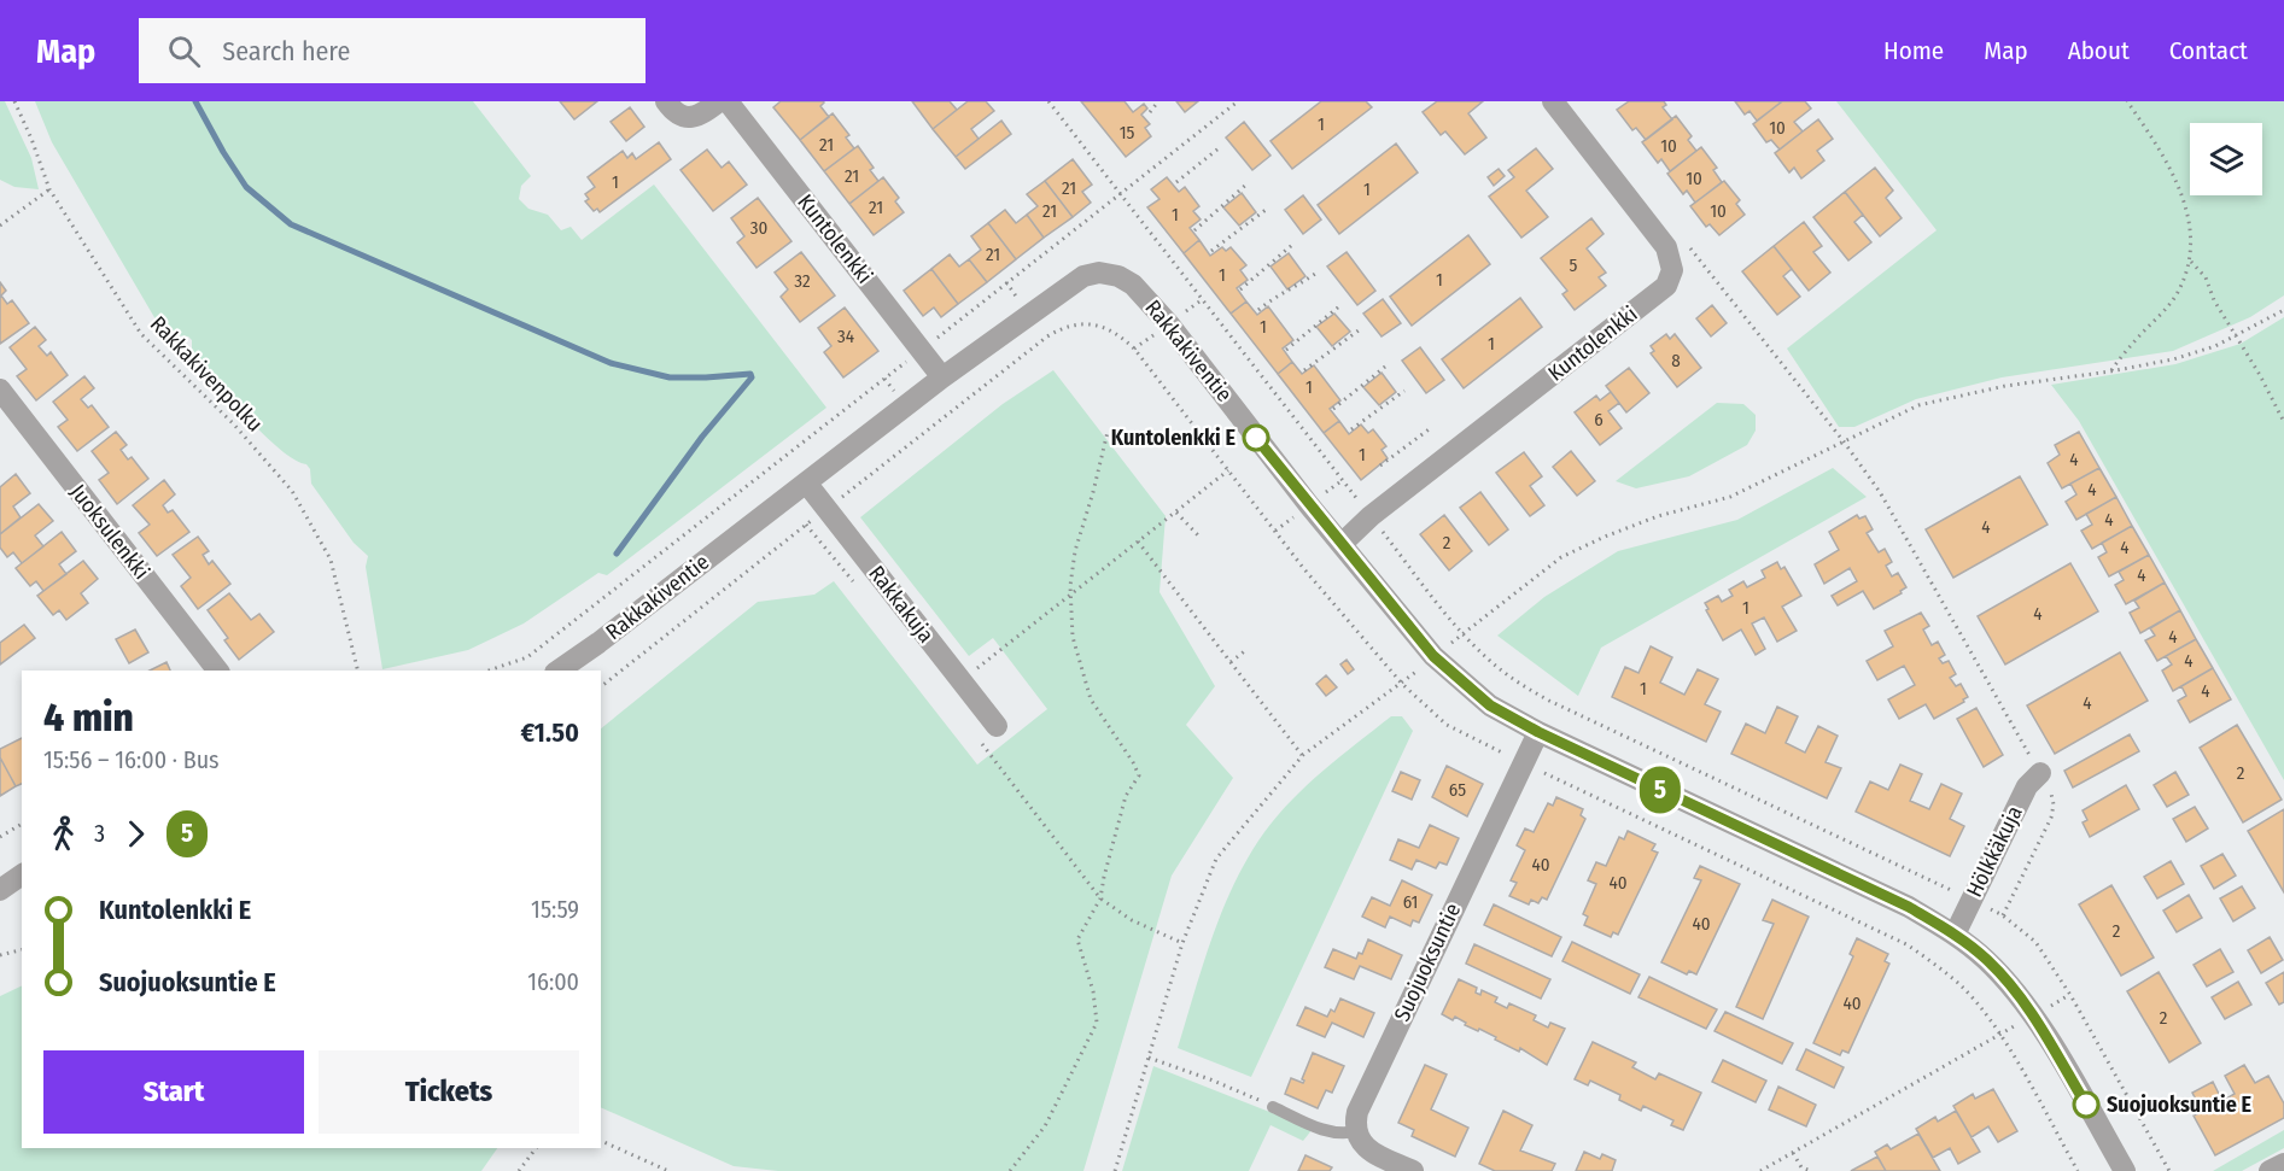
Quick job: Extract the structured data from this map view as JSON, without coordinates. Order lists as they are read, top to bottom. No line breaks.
{"streets":{"street":["Kuntolenkki","Rakkakiventie","Juoksulenkki","Rakkakuja","Hölkkäkuja","Suojuoksuntie"],"path":["Rakkakivenpolku"]},"crossings":[["Kuntolenkki","Rakkakiventie"],["Rakkakiventie","Rakkakuja"],["Rakkakiventie","Hölkkäkuja"],["Rakkakiventie","Suojuoksuntie"]],"places":["Kuntolenkki E","Suojuoksuntie E"],"lines":["bus line 5"],"house_numbers":["1","10","15","21","10","21","10","1","21","1","21","21","10","1","30","21","5","1","1","32","1","34","1","8","1","6","1","4","4","4","4","2","4","4","1","4","4","4","1","4","4","2","65","40","40","61","40","2","40","2"],"page":{"header":"Map","search":"Search here","nav":["Home","Map","About","Contact"],"on_map":"5","heading":["4 min","15:56 – 16:00 · Bus","€1.50"],"legs":["3","5"],"list":[{"name":"Kuntolenkki E","value":"15:59"},{"name":"Suojuoksuntie E","value":"16:00"}],"buttons":["Start","Tickets"]}}
